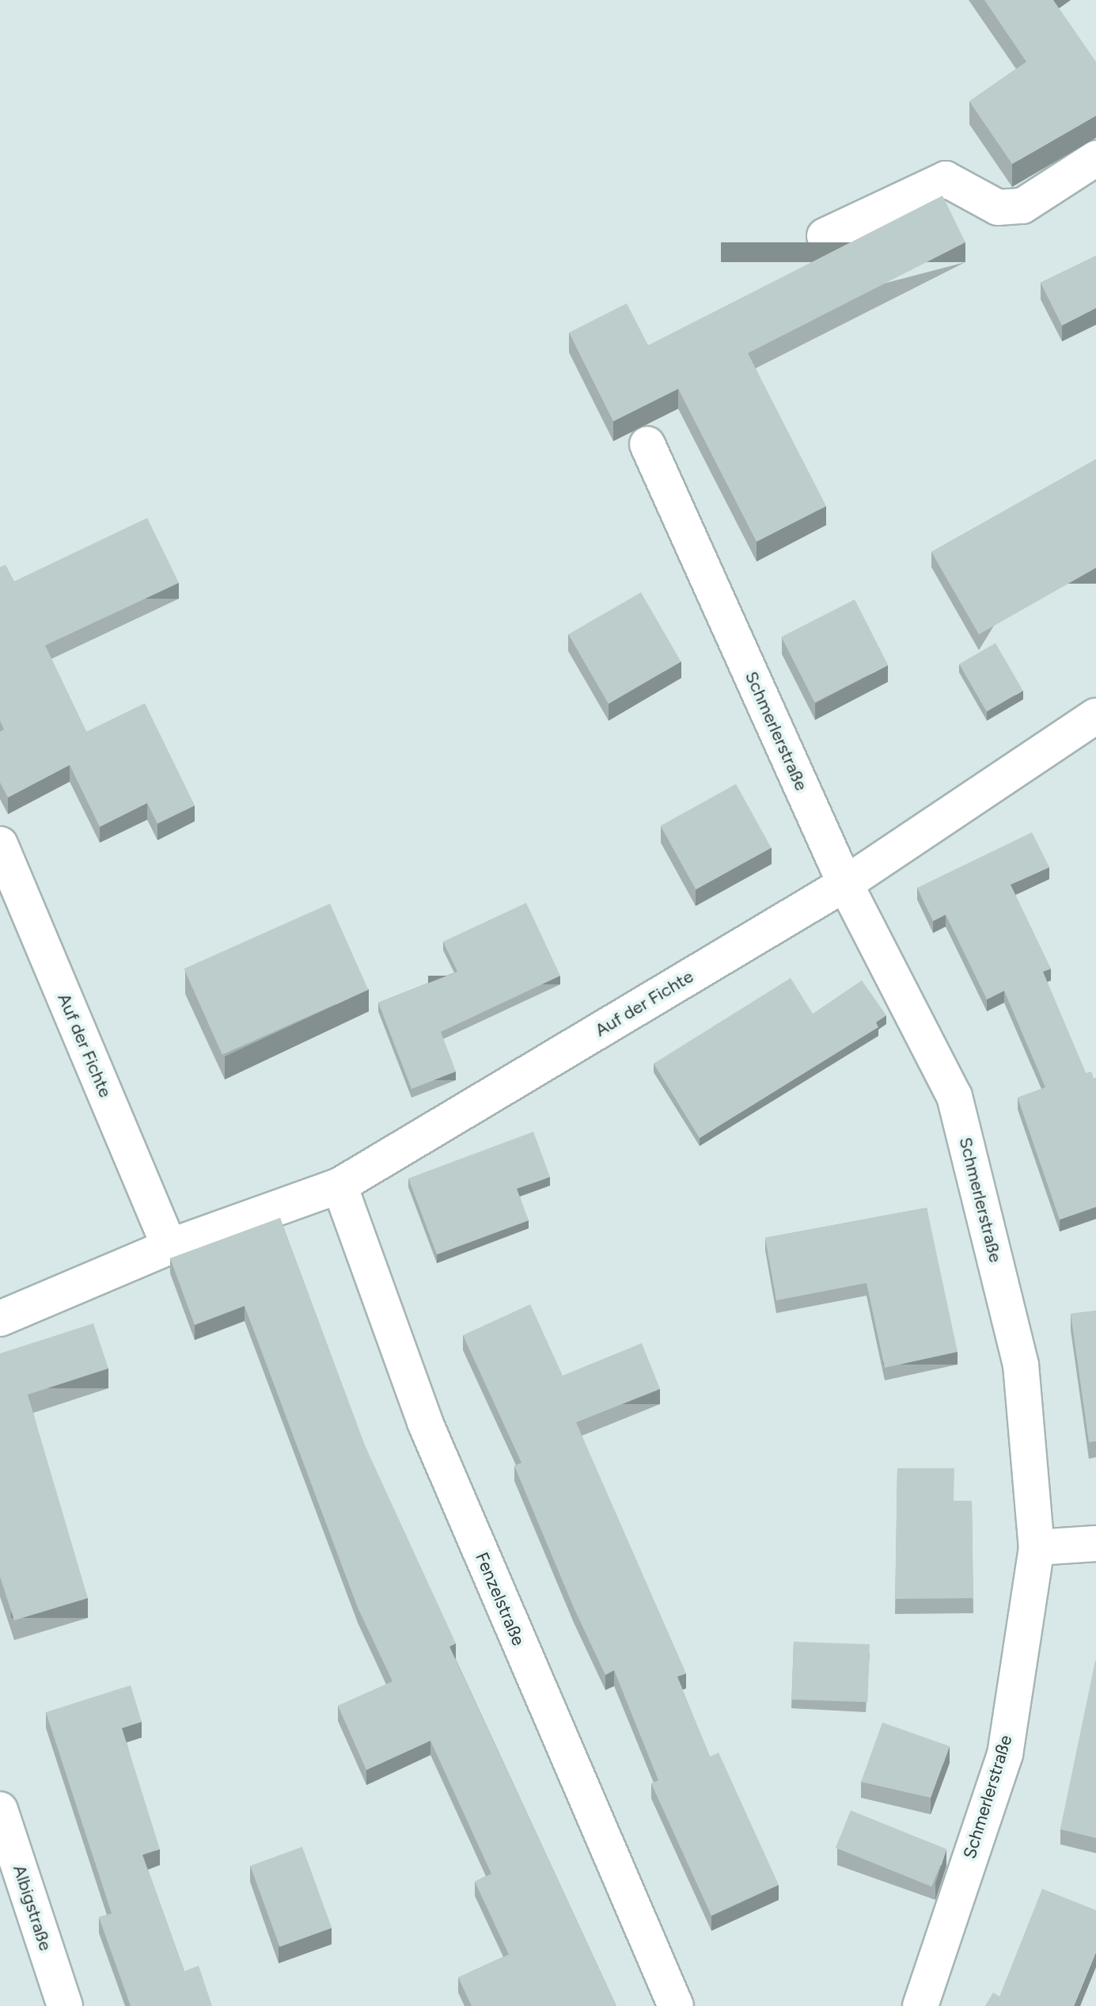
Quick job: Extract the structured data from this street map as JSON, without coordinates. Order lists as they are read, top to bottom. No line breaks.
{"streets":{"street":["Schmerlerstraße","Auf der Fichte","Fenzelstraße","Albigstraße"]},"crossings":[["Schmerlerstraße","Auf der Fichte"],["Auf der Fichte","Fenzelstraße"]]}
